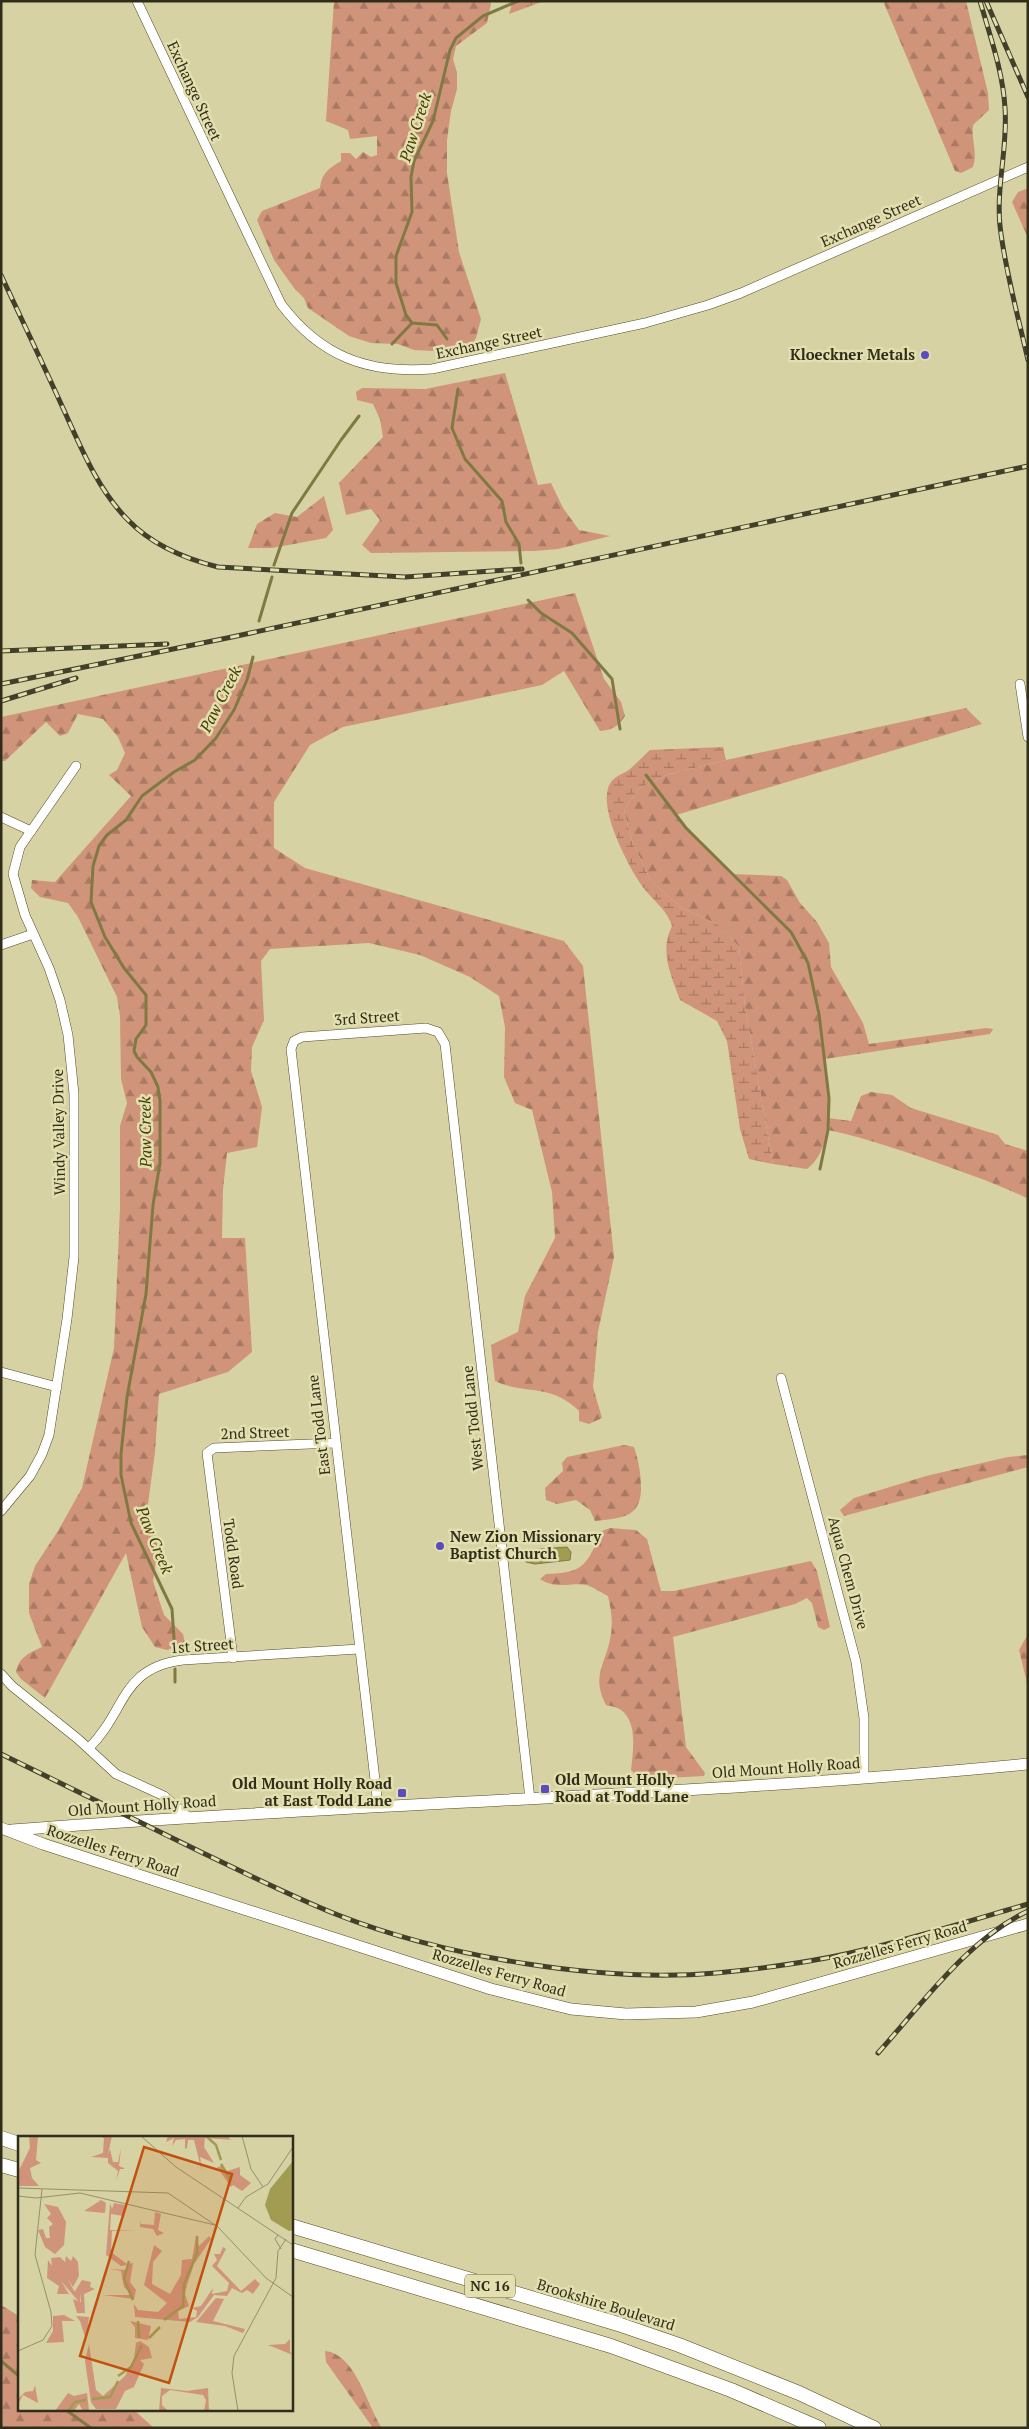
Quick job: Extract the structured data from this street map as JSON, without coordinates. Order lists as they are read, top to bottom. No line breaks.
{"streets":{"highway":["NC 16","Brookshire Boulevard"],"street":["Exchange Street","3rd Street","Windy Valley Drive","West Todd Lane","East Todd Lane","2nd Street","Todd Road","Aqua Chem Drive","1st Street","Old Mount Holly Road","Rozzelles Ferry Road"]},"crossings":[["3rd Street","West Todd Lane"],["3rd Street","East Todd Lane"],["West Todd Lane","Old Mount Holly Road"],["East Todd Lane","2nd Street"],["East Todd Lane","1st Street"],["East Todd Lane","Old Mount Holly Road"],["2nd Street","Todd Road"],["Todd Road","1st Street"],["Aqua Chem Drive","Old Mount Holly Road"],["Old Mount Holly Road","Rozzelles Ferry Road"]],"water":["Paw Creek"],"places":{"other":["Kloeckner Metals","New Zion Missionary Baptist Church"],"transit":["Old Mount Holly Road at Todd Lane","Old Mount Holly Road at East Todd Lane"]}}
